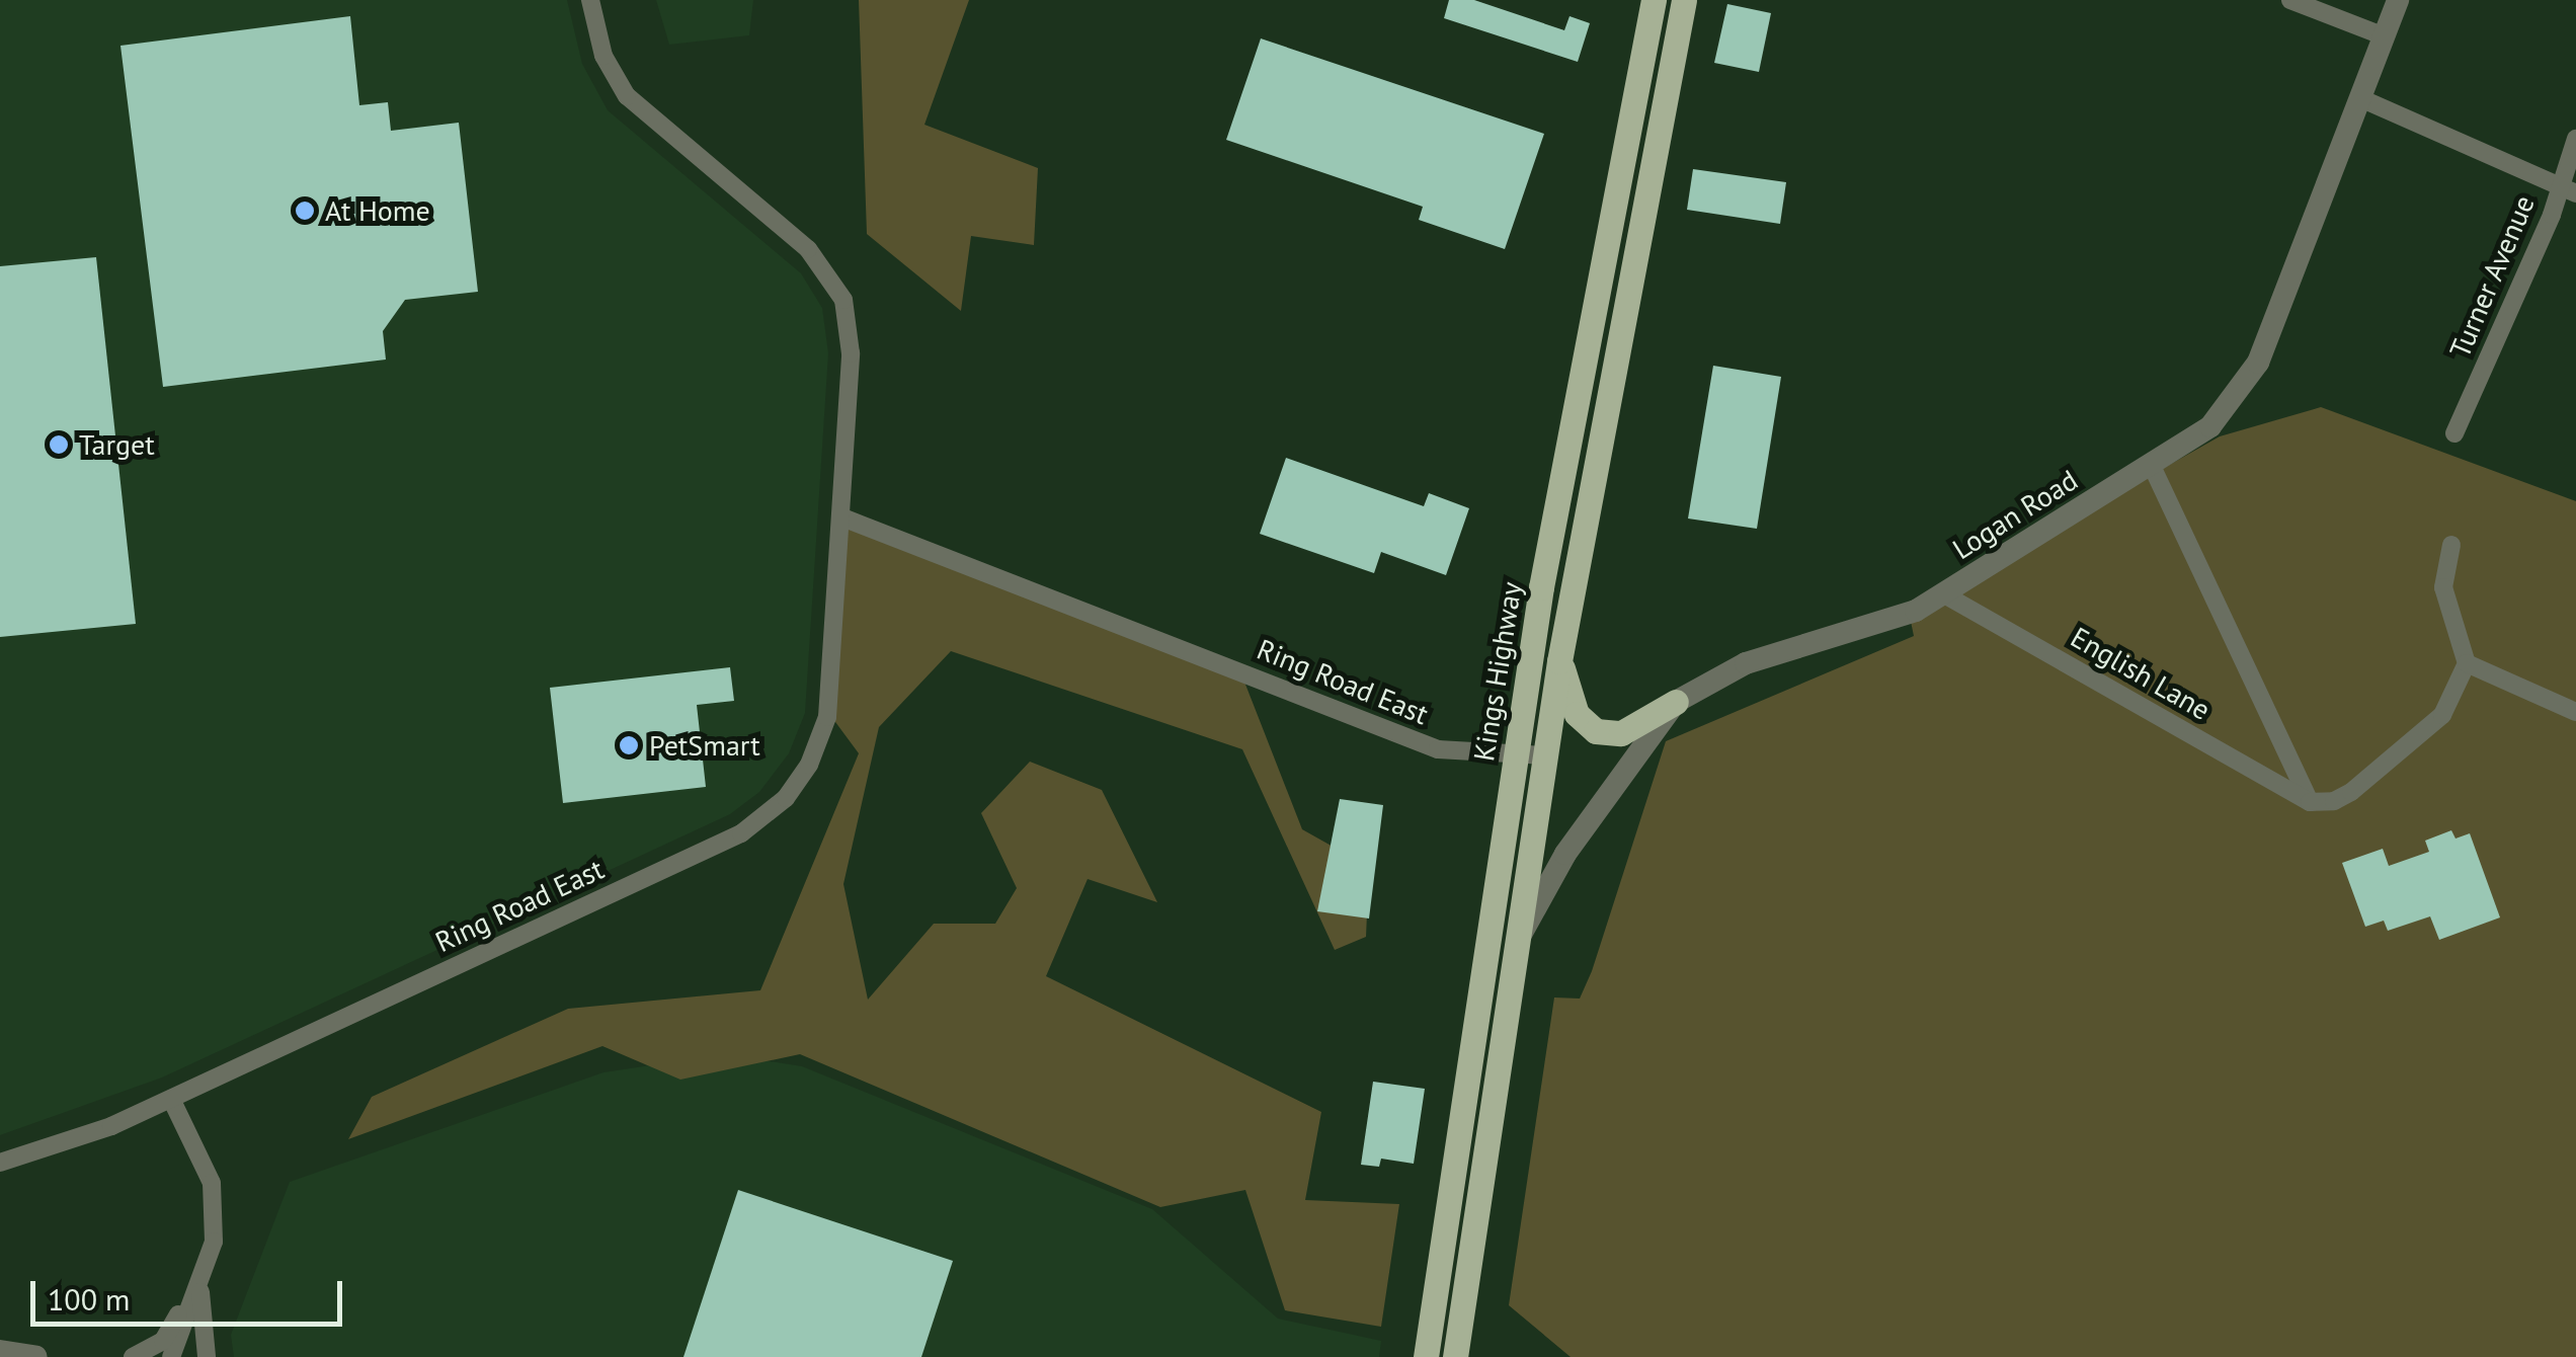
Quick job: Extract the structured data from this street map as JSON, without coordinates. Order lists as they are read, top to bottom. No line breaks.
{"streets":{"main road":["Kings Highway"],"street":["Turner Avenue","Logan Road","English Lane","Ring Road East"]},"crossings":[["Logan Road","English Lane"],["Kings Highway","Ring Road East"]],"places":["At Home","Target","PetSmart"],"scale_bar":"100 m"}
